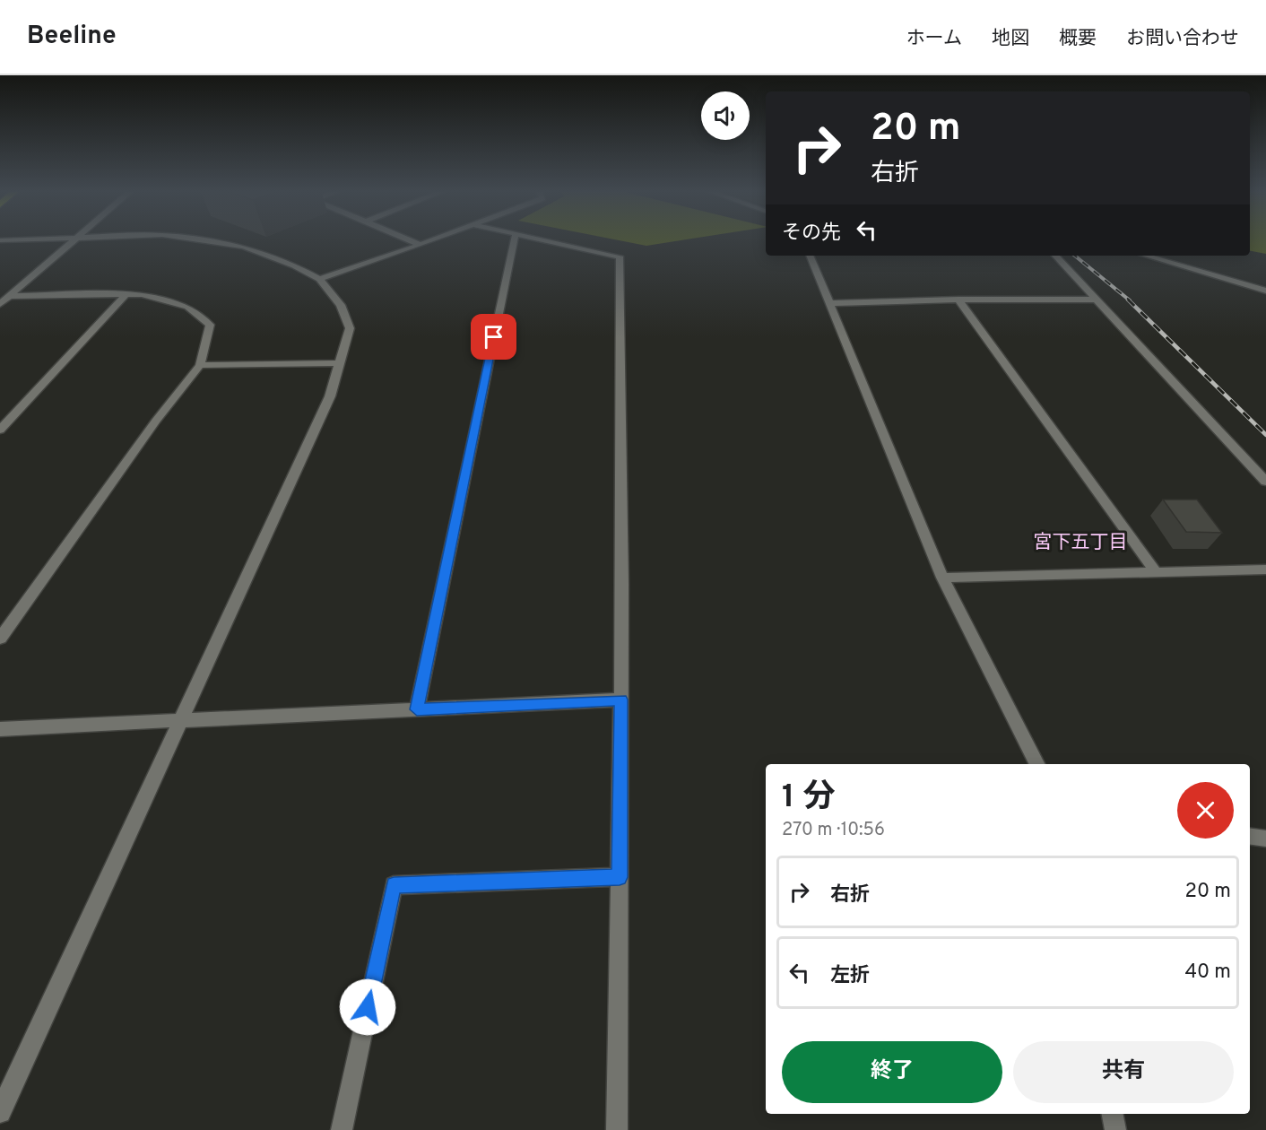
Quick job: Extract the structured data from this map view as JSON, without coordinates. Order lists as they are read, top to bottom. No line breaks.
{"districts":["宮下五丁目"],"page":{"header":"Beeline","nav":["ホーム","地図","概要","お問い合わせ"],"turn":["20 m","右折"],"then":"その先","heading":["1 分","270 m · 10:56"],"list":[{"name":"右折","value":"20 m"},{"name":"左折","value":"40 m"}],"buttons":["終了","共有"]}}
